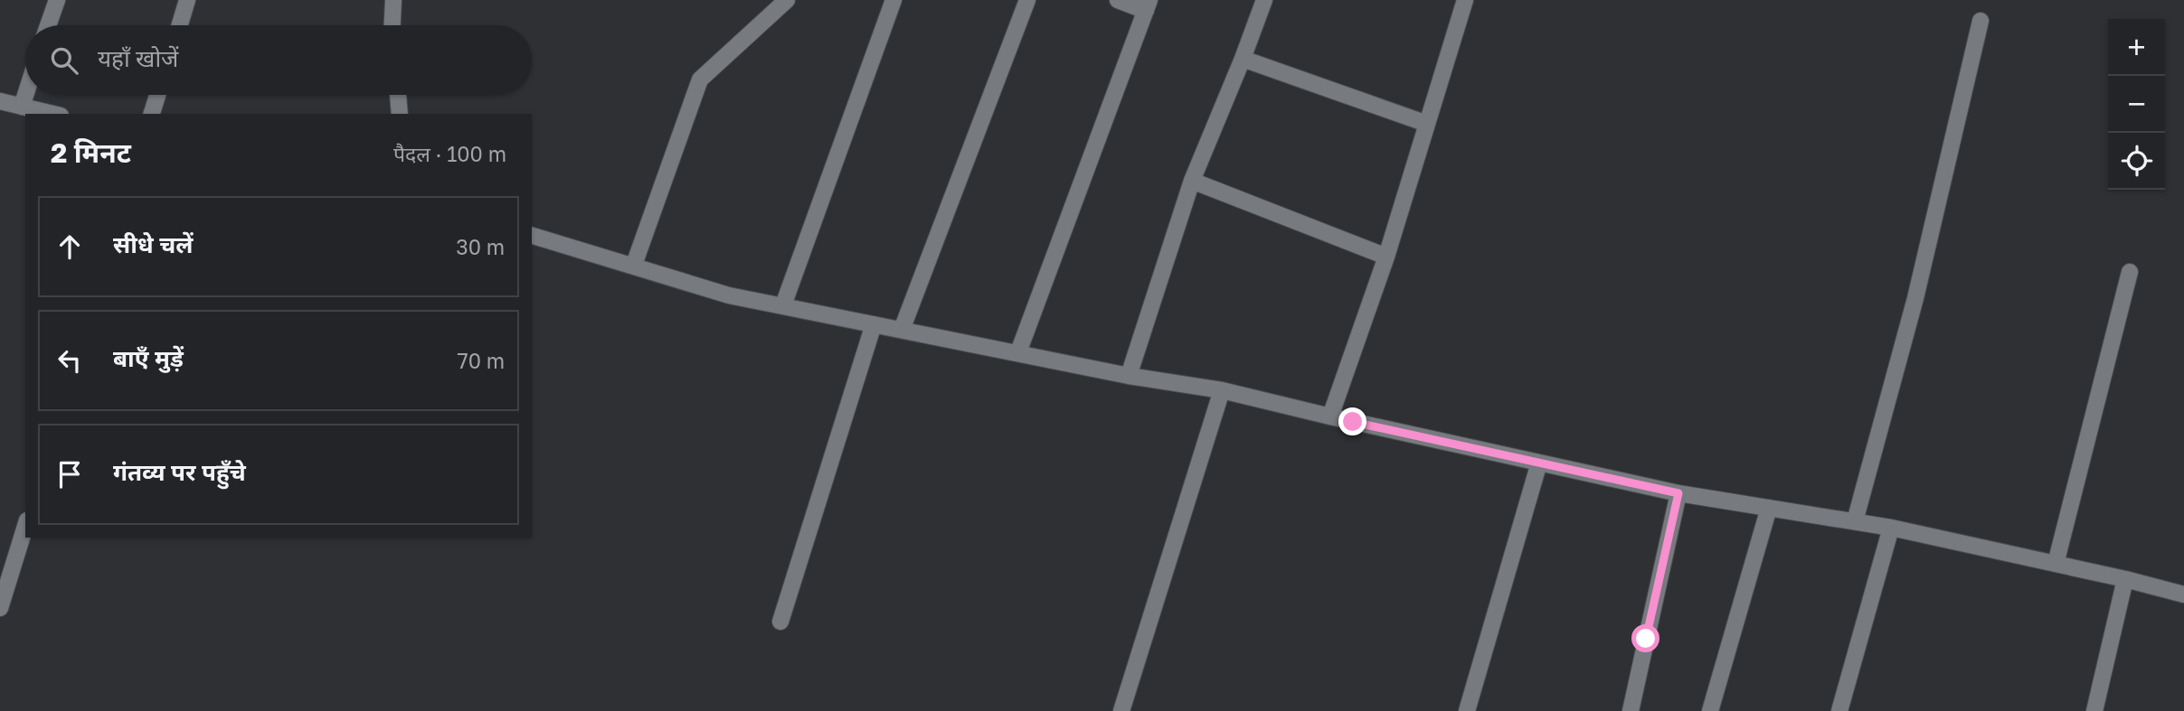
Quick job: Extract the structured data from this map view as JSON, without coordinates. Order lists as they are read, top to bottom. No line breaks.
{"page":{"map_buttons":["+","−"],"search":"यहाँ खोजें","heading":["2 मिनट","पैदल · 100 m"],"list":[["सीधे चलें","30 m"],["बाएँ मुड़ें","70 m"],"गंतव्य पर पहुँचे"]}}
